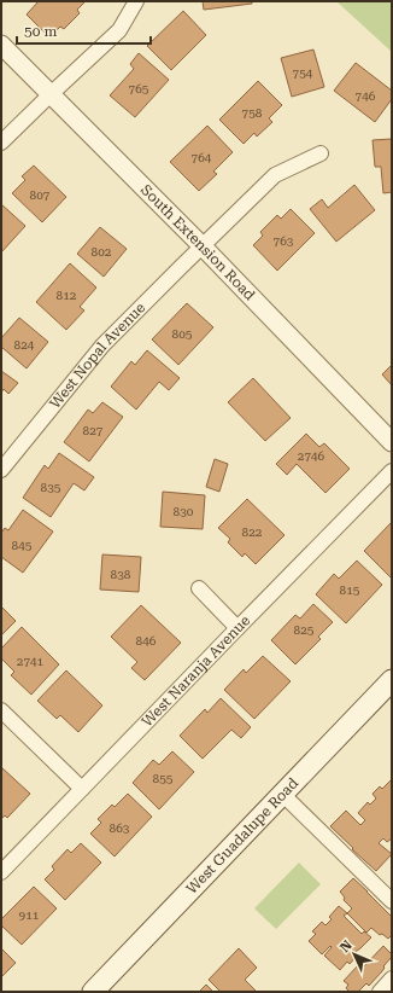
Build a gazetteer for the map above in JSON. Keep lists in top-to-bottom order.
{
  "streets": {
    "main road": ["West Guadalupe Road"],
    "street": ["South Extension Road", "West Nopal Avenue", "West Naranja Avenue"]
  },
  "crossings": [
    ["South Extension Road", "West Nopal Avenue"]
  ],
  "house_numbers": [
    "754",
    "765",
    "746",
    "758",
    "764",
    "807",
    "763",
    "802",
    "812",
    "805",
    "824",
    "827",
    "2746",
    "835",
    "830",
    "822",
    "845",
    "838",
    "815",
    "825",
    "846",
    "2741",
    "855",
    "863",
    "911"
  ],
  "scale_bar": "50 m",
  "north": "top left"
}
